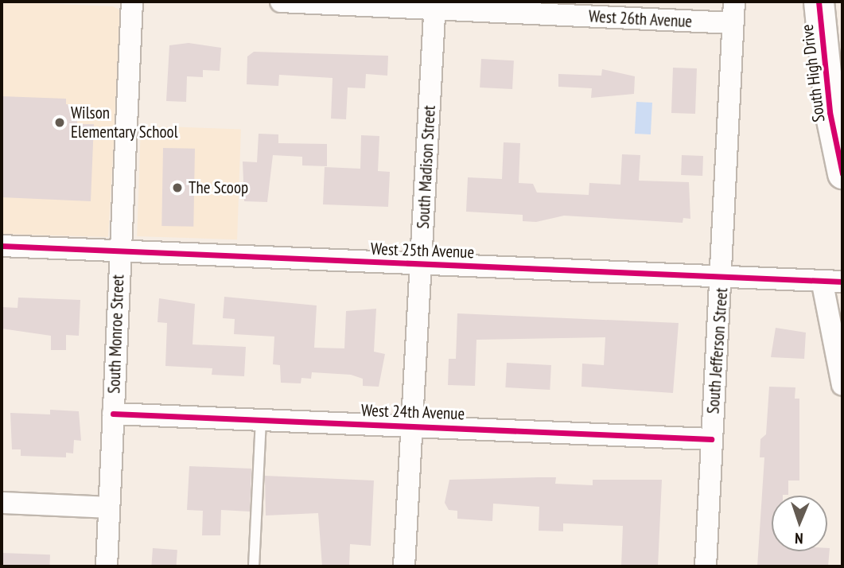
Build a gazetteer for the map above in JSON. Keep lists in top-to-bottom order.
{
  "streets": {
    "main road": ["South High Drive"],
    "street": [
      "West 26th Avenue",
      "South Madison Street",
      "West 25th Avenue",
      "South Monroe Street",
      "South Jefferson Street",
      "West 24th Avenue"
    ]
  },
  "crossings": [
    ["West 26th Avenue", "South Madison Street"],
    ["West 26th Avenue", "South Jefferson Street"],
    ["South Madison Street", "West 25th Avenue"],
    ["South Madison Street", "West 24th Avenue"],
    ["West 25th Avenue", "South Monroe Street"],
    ["West 25th Avenue", "South Jefferson Street"],
    ["South Monroe Street", "West 24th Avenue"],
    ["South Jefferson Street", "West 24th Avenue"]
  ],
  "places": ["Wilson Elementary School", "The Scoop"],
  "north": "bottom"
}
